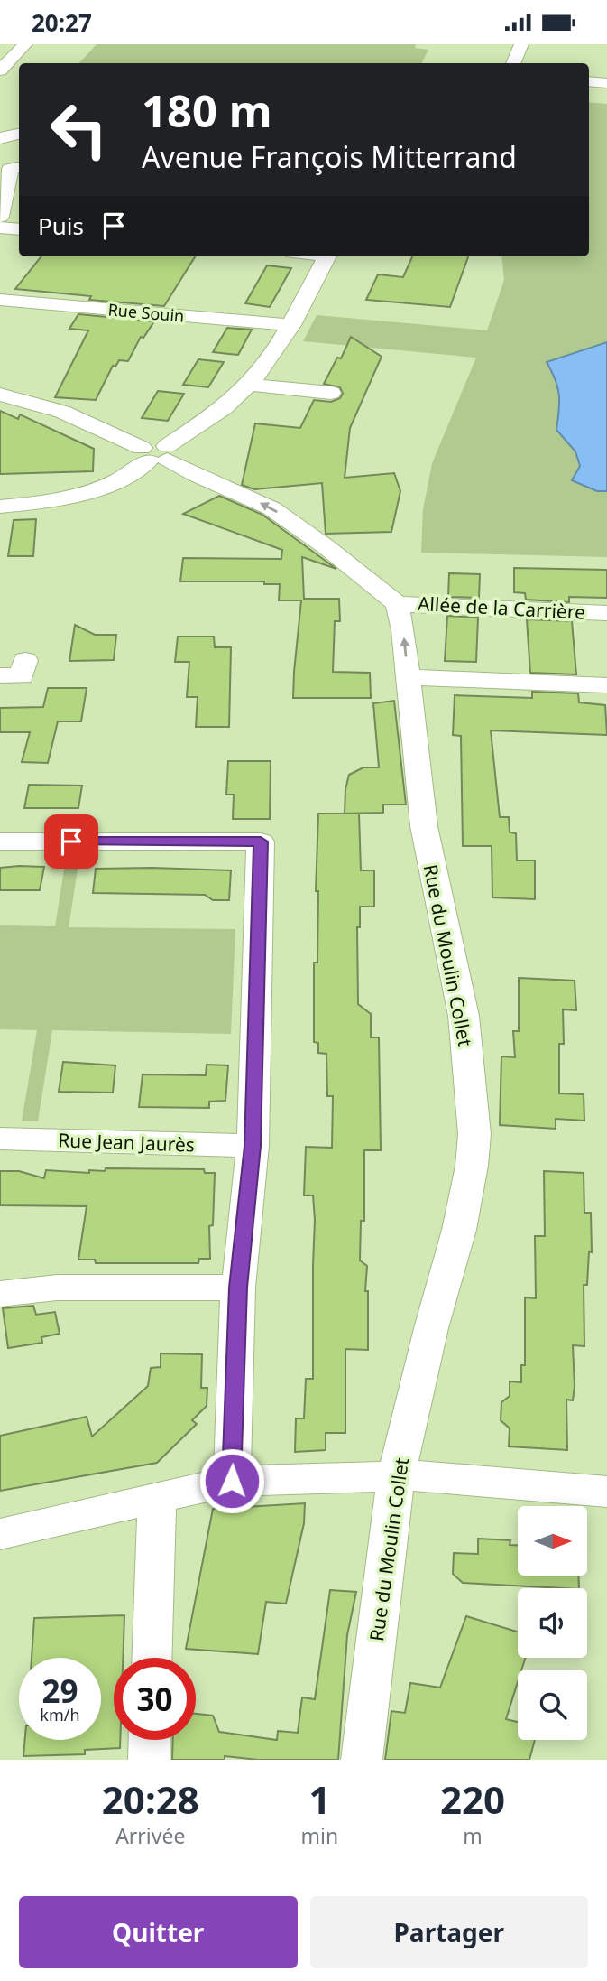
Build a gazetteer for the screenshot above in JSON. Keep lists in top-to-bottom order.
{
  "streets": {
    "street": [
      "Rue Souin",
      "Allée de la Carrière",
      "Rue du Moulin Collet",
      "Rue Jean Jaurès"
    ]
  },
  "crossings": [
    ["Allée de la Carrière", "Rue du Moulin Collet"]
  ],
  "north": "right",
  "page": {
    "status": "20:27",
    "turn": ["180 m", "Avenue François Mitterrand"],
    "then": "Puis",
    "speed": "29 km/h",
    "limit": "30",
    "eta": [
      "20:28",
      "Arrivée",
      "1",
      "min",
      "220",
      "m"
    ],
    "buttons": ["Quitter", "Partager"]
  }
}
